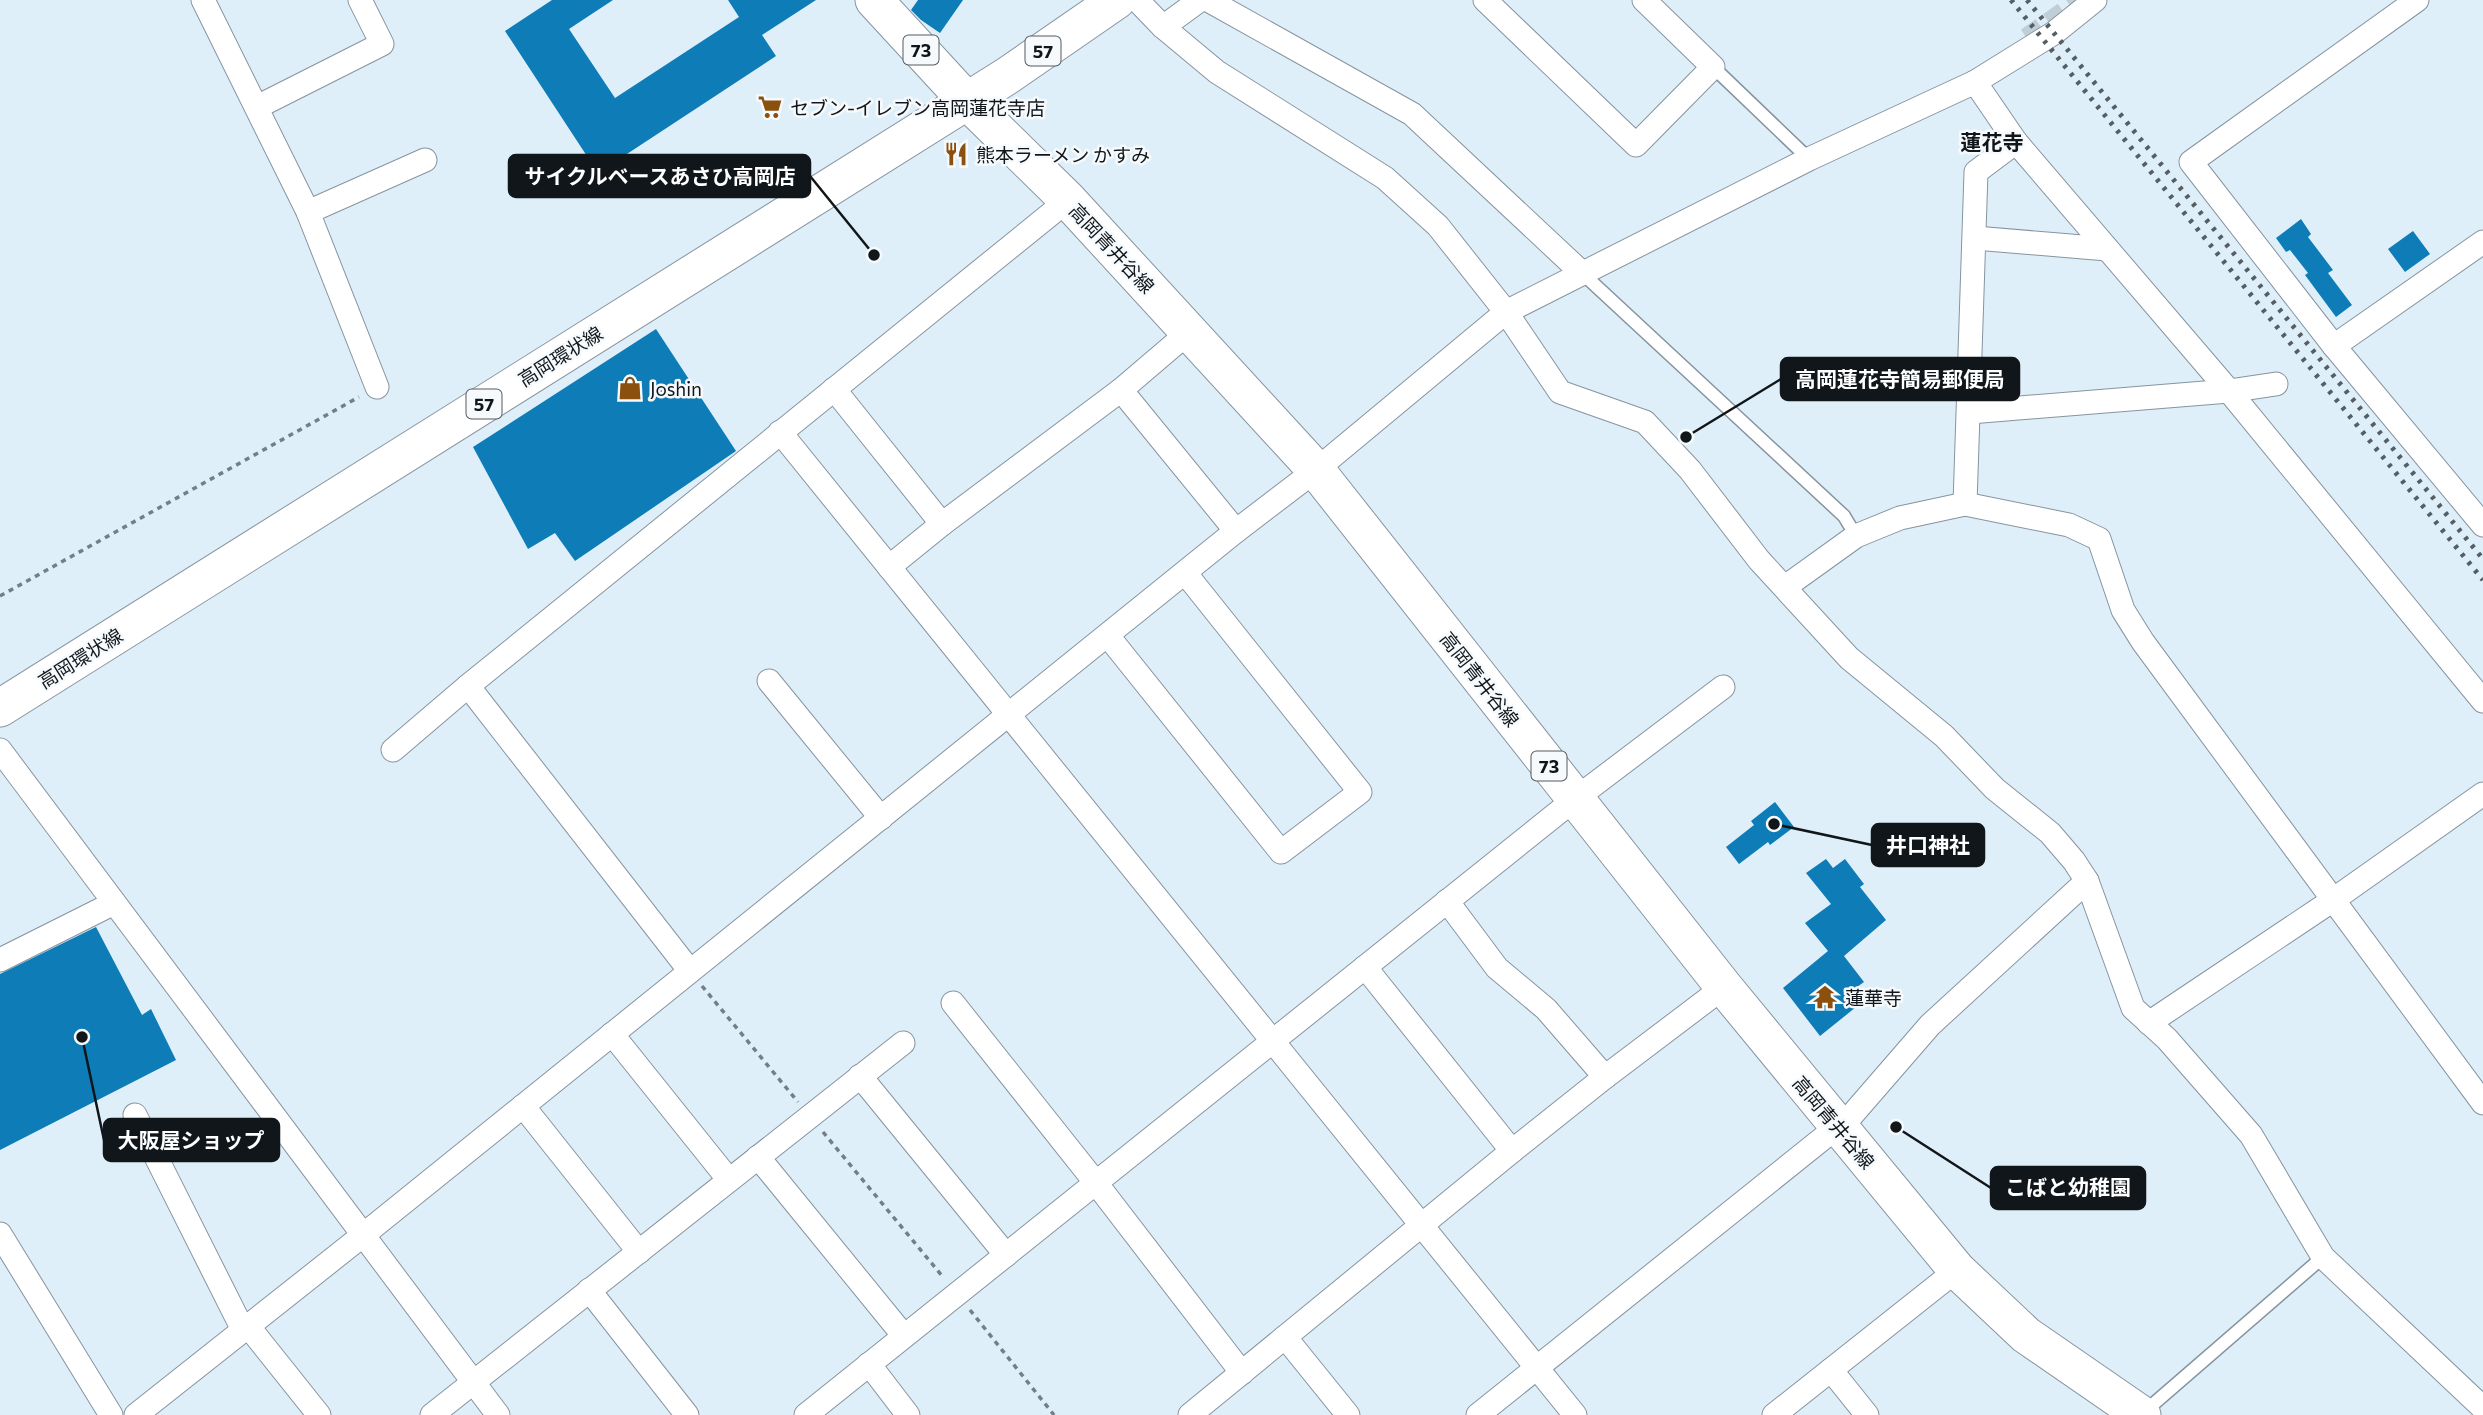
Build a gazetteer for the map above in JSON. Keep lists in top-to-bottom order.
{
  "streets": {
    "main road": [
      "73",
      "57",
      "高岡青井谷線",
      "高岡環状線"
    ]
  },
  "crossings": [
    ["高岡青井谷線", "高岡環状線"]
  ],
  "districts": ["蓮花寺"],
  "places": {
    "supermarket": ["セブン-イレブン高岡蓮花寺店"],
    "restaurant": ["熊本ラーメン かすみ"],
    "other": [
      "サイクルベースあさひ高岡店",
      "高岡蓮花寺簡易郵便局",
      "井口神社",
      "大阪屋ショップ",
      "こばと幼稚園"
    ],
    "shop": ["Joshin"],
    "temple": ["蓮華寺"]
  }
}
